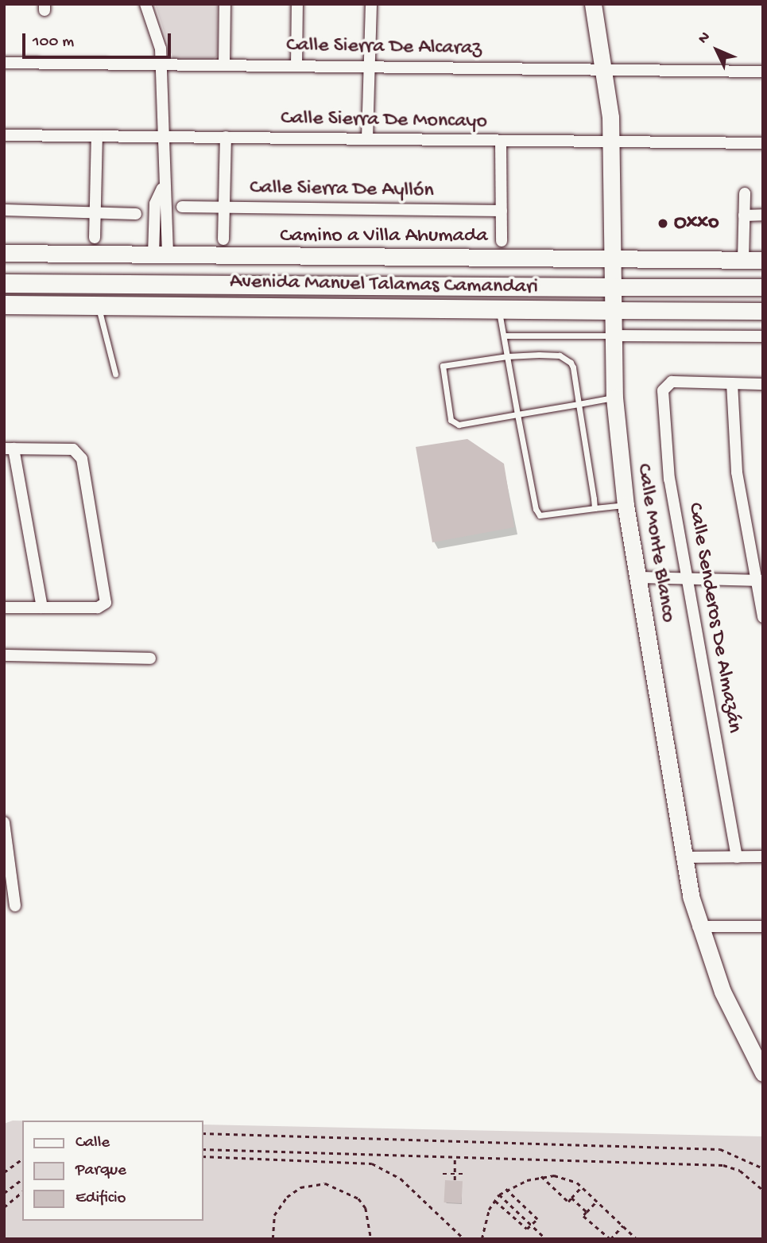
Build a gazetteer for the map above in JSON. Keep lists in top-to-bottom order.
{
  "streets": {
    "main road": ["Avenida Manuel Talamas Camandari"],
    "street": [
      "Calle Sierra De Alcaraz",
      "Calle Sierra De Moncayo",
      "Calle Sierra De Ayllón",
      "Camino a Villa Ahumada",
      "Calle Monte Blanco",
      "Calle Senderos De Almazán"
    ]
  },
  "crossings": [
    ["Calle Sierra De Alcaraz", "Calle Monte Blanco"],
    ["Calle Sierra De Moncayo", "Calle Monte Blanco"],
    ["Camino a Villa Ahumada", "Calle Monte Blanco"],
    ["Avenida Manuel Talamas Camandari", "Calle Monte Blanco"]
  ],
  "places": ["Oxxo"],
  "legend": ["Calle", "Parque", "Edificio"],
  "scale_bar": "100 m",
  "north": "top left"
}
